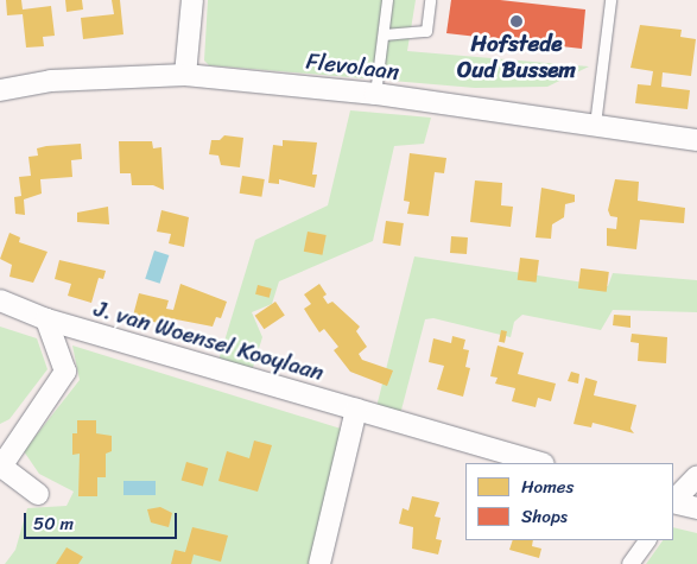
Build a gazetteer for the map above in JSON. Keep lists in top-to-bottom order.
{
  "streets": {
    "street": ["Flevolaan", "J. van Woensel Kooylaan"]
  },
  "places": ["Hofstede Oud Bussem"],
  "legend": ["Homes", "Shops"],
  "scale_bar": "50 m"
}
